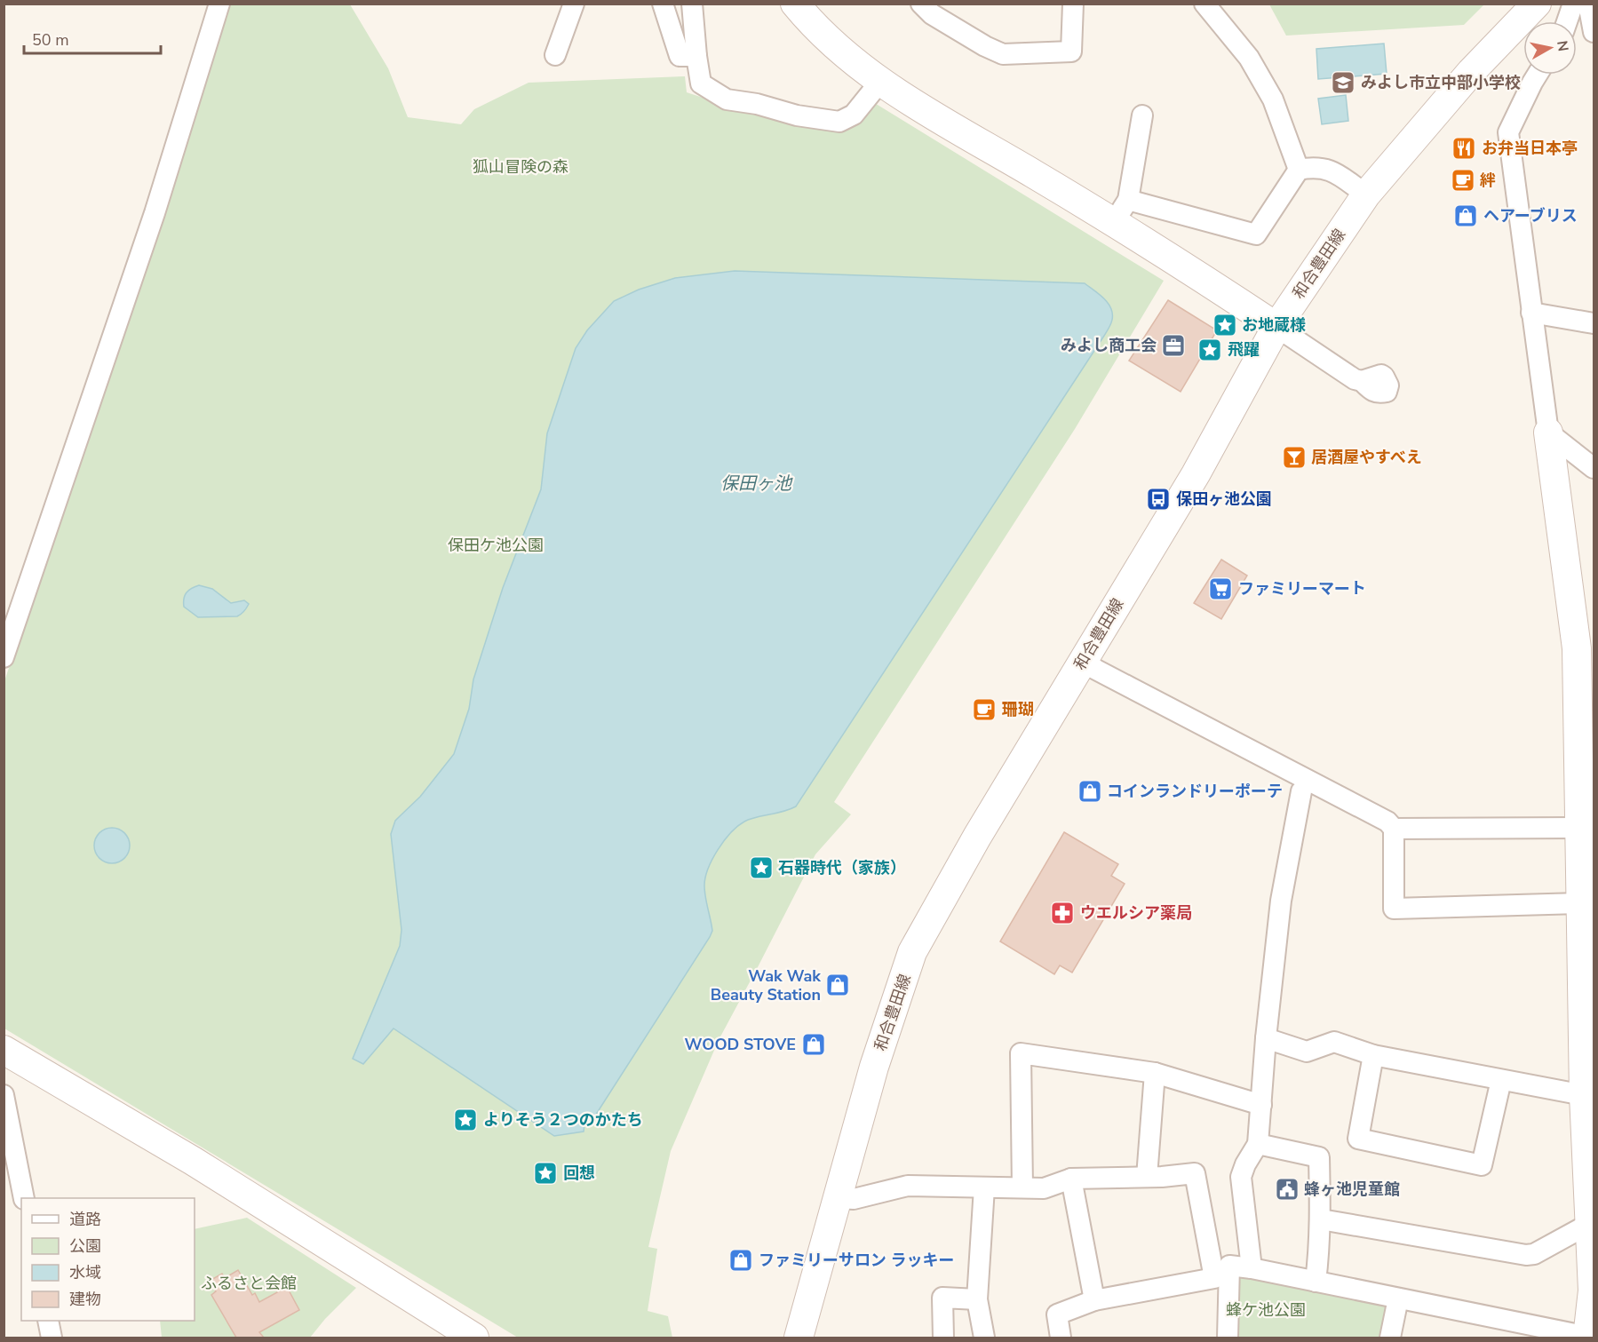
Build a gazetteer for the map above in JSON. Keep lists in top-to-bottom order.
{
  "streets": {
    "street": ["和合豊田線"]
  },
  "water": ["保田ヶ池"],
  "parks": [
    "狐山冒険の森",
    "保田ケ池公園",
    "ふるさと会館",
    "蜂ケ池公園"
  ],
  "places": {
    "school or university": ["みよし市立中部小学校"],
    "restaurant": ["お弁当日本亭"],
    "cafe": ["絆", "珊瑚"],
    "shop": [
      "ヘアーブリス",
      "コインランドリーポーテ",
      "Wak Wak Beauty Station",
      "WOOD STOVE",
      "ファミリーサロン ラッキー"
    ],
    "place": [
      "お地蔵様",
      "飛躍",
      "石器時代（家族）",
      "よりそう２つのかたち",
      "回想"
    ],
    "office": ["みよし商工会"],
    "bar": ["居酒屋やすべえ"],
    "bus stop": ["保田ヶ池公園"],
    "supermarket": ["ファミリーマート"],
    "pharmacy": ["ウエルシア薬局"],
    "public building": ["蜂ヶ池児童館"]
  },
  "legend": [
    "道路",
    "公園",
    "水域",
    "建物"
  ],
  "scale_bar": "50 m",
  "north": "right"
}
